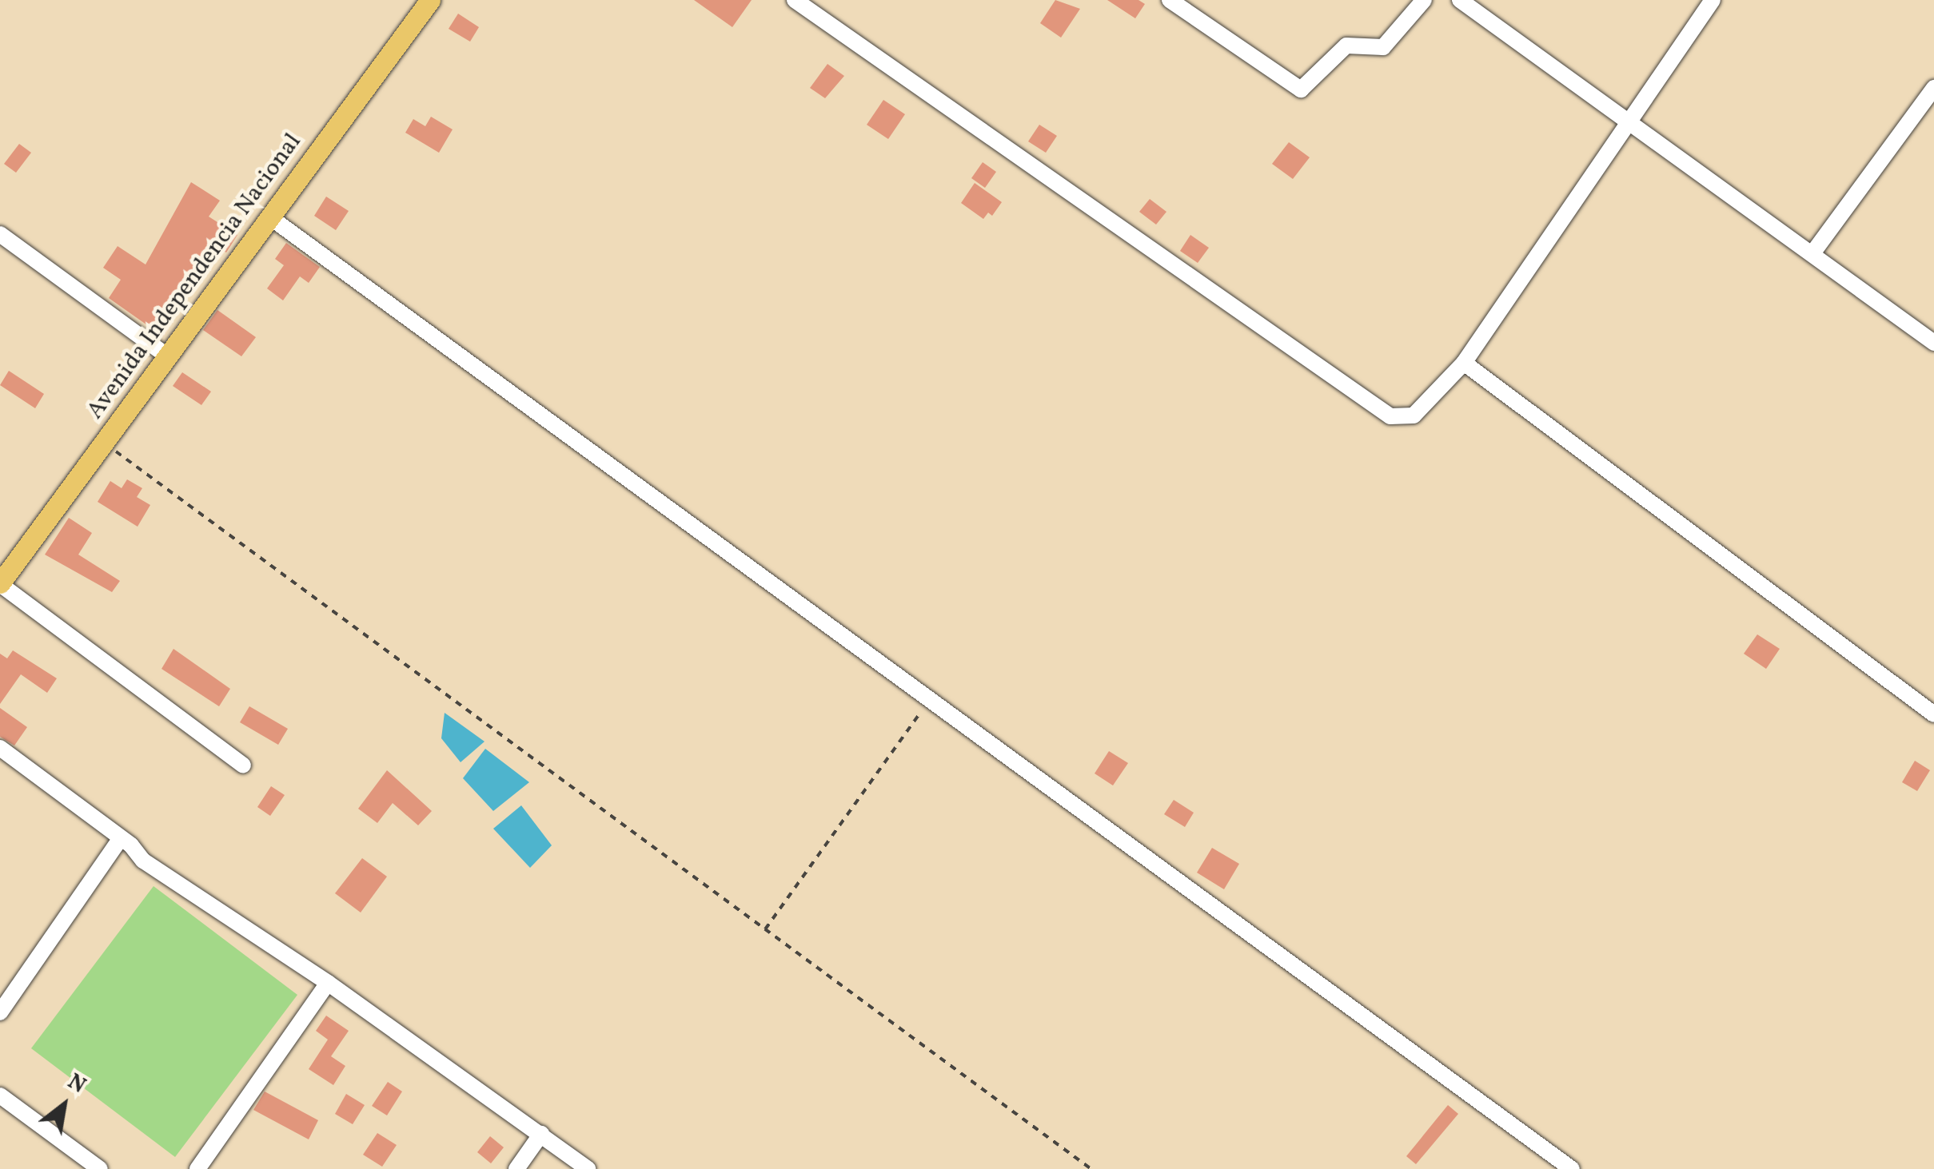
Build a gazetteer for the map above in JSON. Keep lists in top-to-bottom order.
{
  "streets": {
    "main road": ["Avenida Independencia Nacional"]
  },
  "north": "top right"
}
